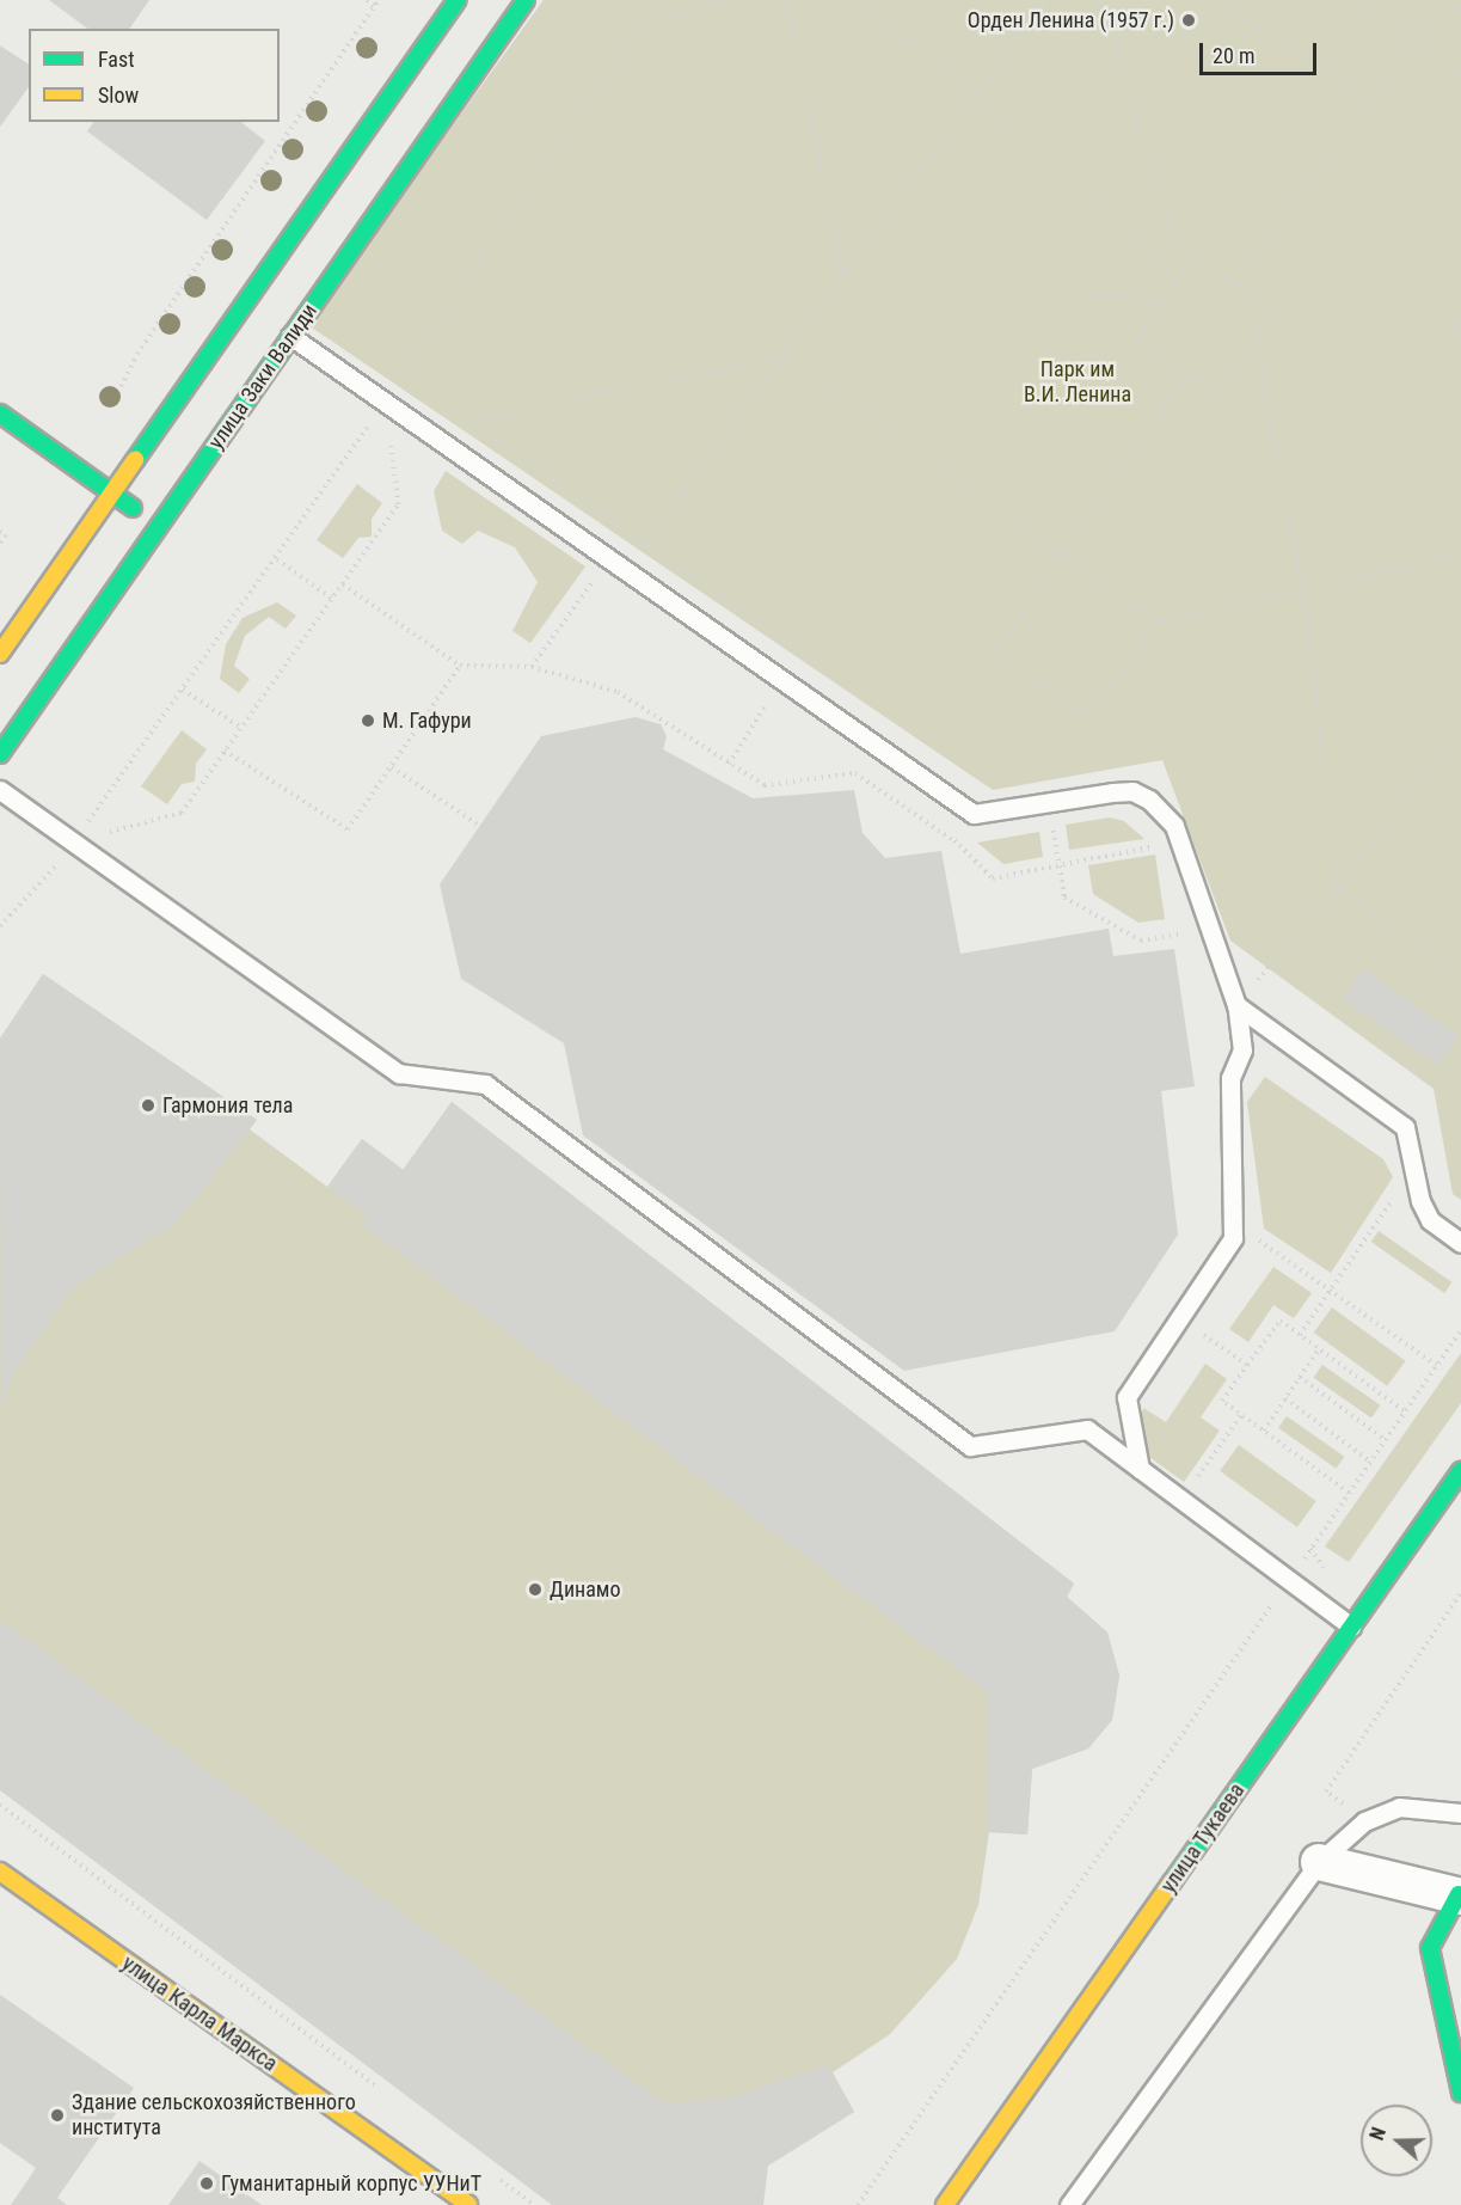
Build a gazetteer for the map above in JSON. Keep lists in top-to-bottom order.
{
  "streets": {
    "street": ["улица Заки Валиди", "улица Тукаева", "улица Карла Маркса"]
  },
  "parks": ["Парк им В.И. Ленина"],
  "places": [
    "Орден Ленина (1957 г.)",
    "М. Гафури",
    "Гармония тела",
    "Динамо",
    "Здание сельскохозяйственного института",
    "Гуманитарный корпус УУНиТ"
  ],
  "legend": ["Fast", "Slow"],
  "scale_bar": "20 m",
  "north": "left"
}
